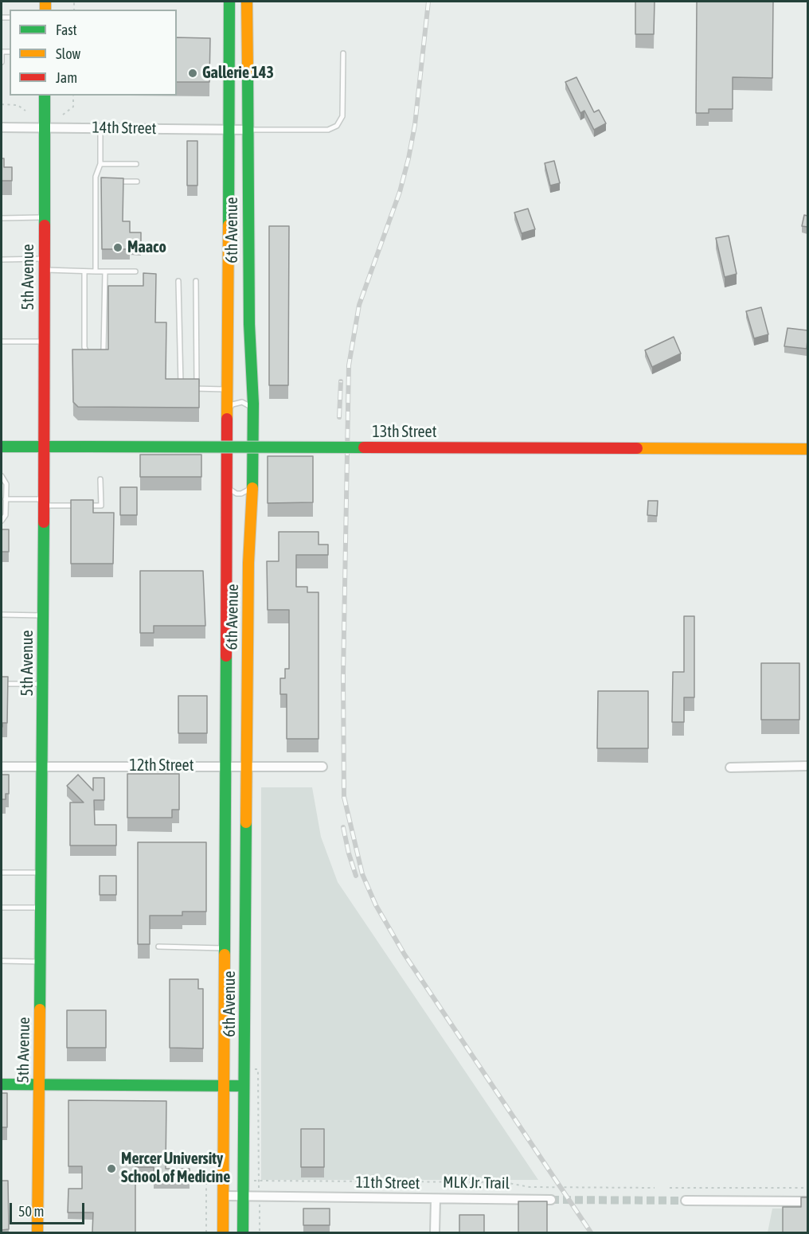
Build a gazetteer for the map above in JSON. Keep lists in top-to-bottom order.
{
  "streets": {
    "street": [
      "14th Street",
      "6th Avenue",
      "5th Avenue",
      "13th Street",
      "12th Street",
      "11th Street"
    ],
    "path": ["MLK Jr. Trail"]
  },
  "crossings": [
    ["14th Street", "6th Avenue"],
    ["14th Street", "5th Avenue"],
    ["6th Avenue", "12th Street"],
    ["6th Avenue", "11th Street"],
    ["6th Avenue", "MLK Jr. Trail"],
    ["5th Avenue", "13th Street"],
    ["5th Avenue", "12th Street"]
  ],
  "places": ["Gallerie 143", "Maaco", "Mercer University School of Medicine"],
  "legend": ["Fast", "Slow", "Jam"],
  "scale_bar": "50 m"
}
